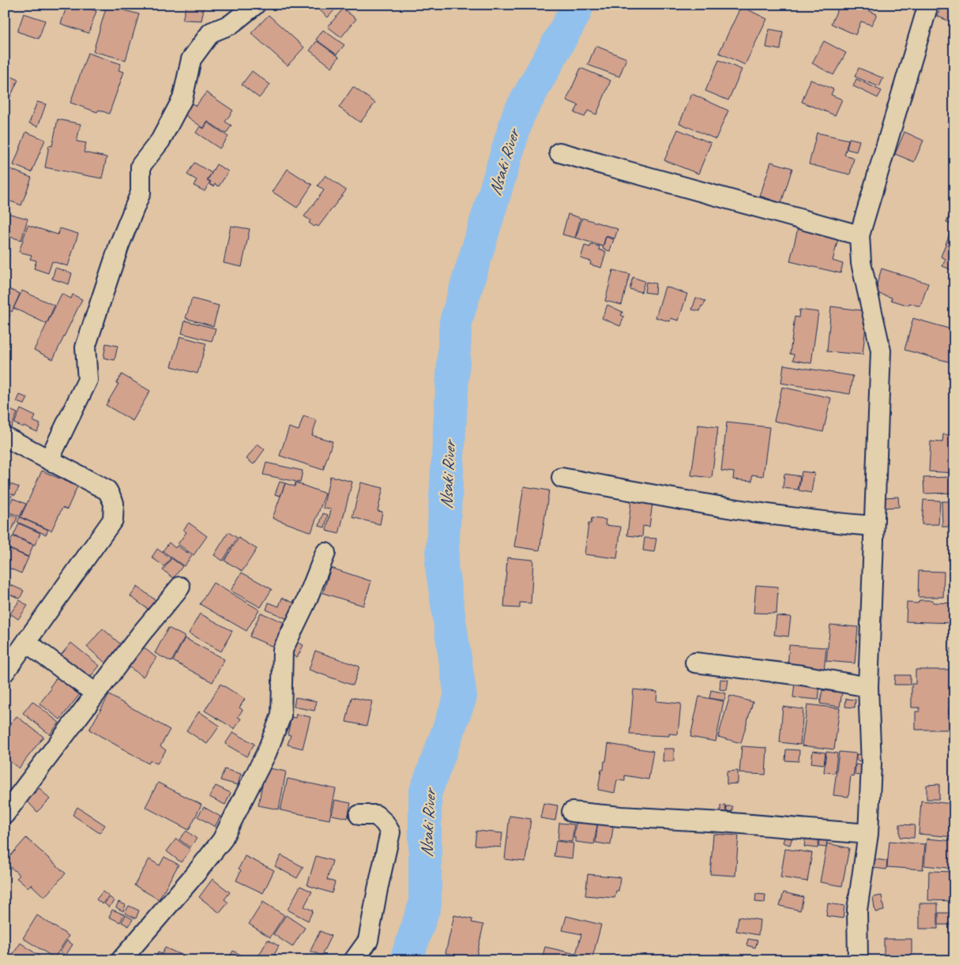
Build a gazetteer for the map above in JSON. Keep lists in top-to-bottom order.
{
  "water": ["Nsaki River"]
}
